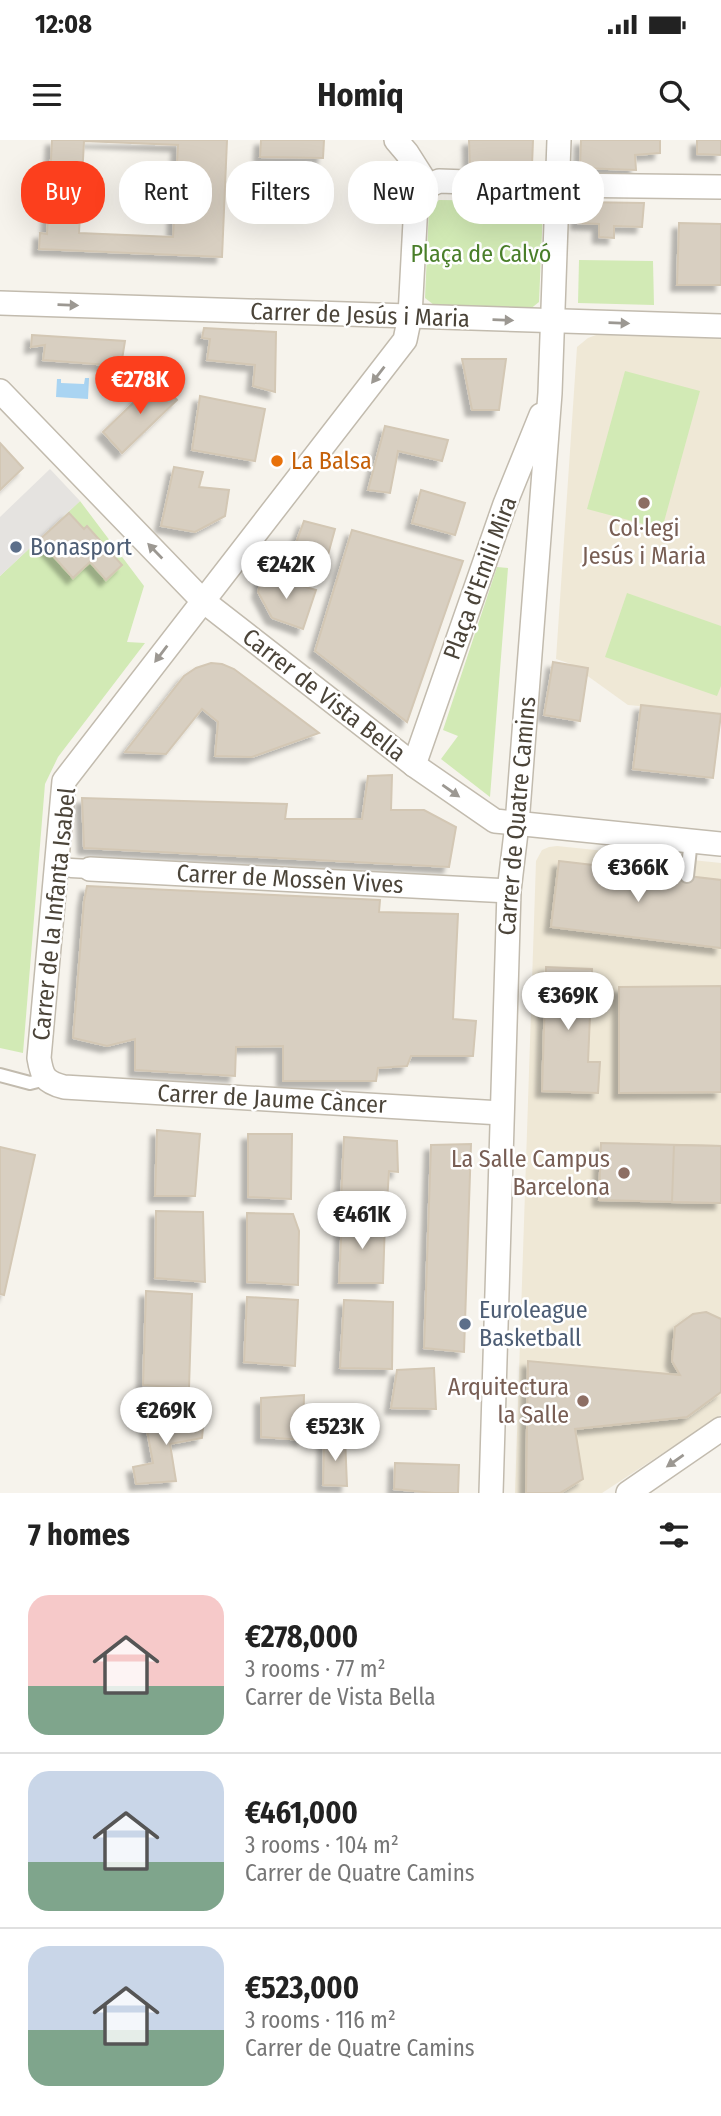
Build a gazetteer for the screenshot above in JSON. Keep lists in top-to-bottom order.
{
  "streets": {
    "street": [
      "Carrer de Jesús i Maria",
      "Plaça d'Emili Mira",
      "Carrer de Vista Bella",
      "Carrer de Quatre Camins",
      "Carrer de Mossèn Vives",
      "Carrer de la Infanta Isabel",
      "Carrer de Jaume Càncer"
    ]
  },
  "crossings": [
    ["Carrer de Jesús i Maria", "Carrer de Quatre Camins"],
    ["Carrer de Jesús i Maria", "Carrer de la Infanta Isabel"],
    ["Plaça d'Emili Mira", "Carrer de Vista Bella"],
    ["Plaça d'Emili Mira", "Carrer de Quatre Camins"],
    ["Carrer de Vista Bella", "Carrer de Quatre Camins"],
    ["Carrer de Vista Bella", "Carrer de la Infanta Isabel"],
    ["Carrer de Quatre Camins", "Carrer de Mossèn Vives"],
    ["Carrer de Quatre Camins", "Carrer de Jaume Càncer"],
    ["Carrer de la Infanta Isabel", "Carrer de Jaume Càncer"]
  ],
  "one_way": ["Carrer de Jesús i Maria", "Carrer de la Infanta Isabel"],
  "parks": ["Plaça de Calvó"],
  "places": [
    "La Balsa",
    "Col·legi Jesús i Maria",
    "Bonasport",
    "La Salle Campus Barcelona",
    "Euroleague Basketball",
    "Arquitectura la Salle"
  ],
  "page": {
    "status": "12:08",
    "header": "Homiq",
    "chip": [
      "Buy",
      "Rent",
      "Filters",
      "New",
      "Apartment"
    ],
    "price": [
      "€278K",
      "€242K",
      "€366K",
      "€369K",
      "€461K",
      "€269K",
      "€523K"
    ],
    "heading": "7 homes",
    "list": [
      {
        "name": "€278,000",
        "note": "3 rooms · 77 m² · Carrer de Vista Bella"
      },
      {
        "name": "€461,000",
        "note": "3 rooms · 104 m² · Carrer de Quatre Camins"
      },
      {
        "name": "€523,000",
        "note": "3 rooms · 116 m² · Carrer de Quatre Camins"
      }
    ]
  }
}
